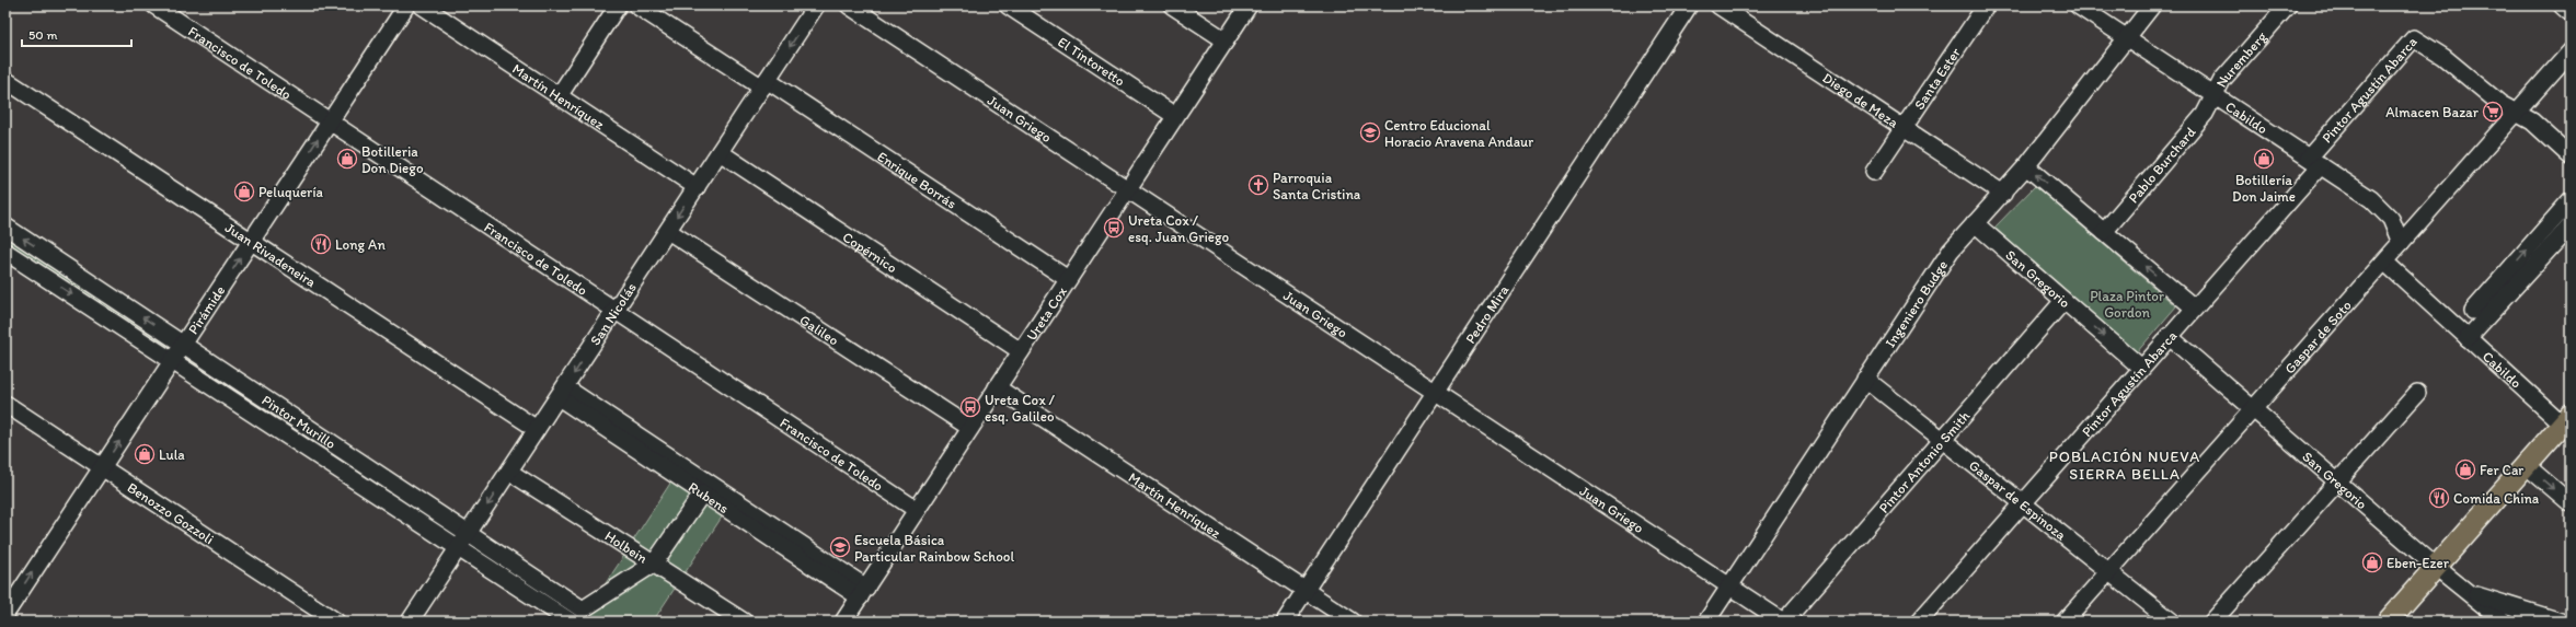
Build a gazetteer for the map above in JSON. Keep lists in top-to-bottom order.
{
  "streets": {
    "street": [
      "Nuremberg",
      "El Tintoretto",
      "Francisco de Toledo",
      "Santa Ester",
      "Pintor Agustín Abarca",
      "Martín Henríquez",
      "Diego de Meza",
      "Cabildo",
      "Juan Griego",
      "Pablo Burchard",
      "Enrique Borrás",
      "Copérnico",
      "Juan Rivadeneira",
      "San Gregorio",
      "Ingeniero Budge",
      "Pirámide",
      "Ureta Cox",
      "San Nicolás",
      "Pedro Mira",
      "Galileo",
      "Gaspar de Soto",
      "Pintor Murillo",
      "Pintor Antonio Smith",
      "Rubens",
      "Gaspar de Espinoza",
      "Benozzo Gozzoli",
      "Holbein"
    ]
  },
  "crossings": [
    ["Nuremberg", "Cabildo"],
    ["Nuremberg", "Pablo Burchard"],
    ["El Tintoretto", "Ureta Cox"],
    ["Francisco de Toledo", "Pirámide"],
    ["Francisco de Toledo", "Ureta Cox"],
    ["Francisco de Toledo", "San Nicolás"],
    ["Santa Ester", "Diego de Meza"],
    ["Pintor Agustín Abarca", "Cabildo"],
    ["Pintor Agustín Abarca", "San Gregorio"],
    ["Pintor Agustín Abarca", "Gaspar de Soto"],
    ["Pintor Agustín Abarca", "Gaspar de Espinoza"],
    ["Martín Henríquez", "Ureta Cox"],
    ["Martín Henríquez", "San Nicolás"],
    ["Martín Henríquez", "Pedro Mira"],
    ["Diego de Meza", "Ingeniero Budge"],
    ["Cabildo", "Pablo Burchard"],
    ["Cabildo", "Ingeniero Budge"],
    ["Cabildo", "Gaspar de Soto"],
    ["Juan Griego", "Ingeniero Budge"],
    ["Juan Griego", "Ureta Cox"],
    ["Juan Griego", "Pedro Mira"],
    ["Juan Griego", "Pintor Antonio Smith"],
    ["Enrique Borrás", "Ureta Cox"],
    ["Enrique Borrás", "San Nicolás"],
    ["Copérnico", "Ureta Cox"],
    ["Copérnico", "San Nicolás"],
    ["Juan Rivadeneira", "Pirámide"],
    ["Juan Rivadeneira", "San Nicolás"],
    ["San Gregorio", "Ingeniero Budge"],
    ["San Gregorio", "Gaspar de Soto"],
    ["San Gregorio", "Pintor Antonio Smith"],
    ["Ingeniero Budge", "Gaspar de Espinoza"],
    ["Pirámide", "Pintor Murillo"],
    ["Pirámide", "Benozzo Gozzoli"],
    ["Ureta Cox", "Galileo"],
    ["Ureta Cox", "Rubens"],
    ["San Nicolás", "Galileo"],
    ["San Nicolás", "Pintor Murillo"],
    ["San Nicolás", "Rubens"],
    ["San Nicolás", "Holbein"],
    ["Gaspar de Soto", "Gaspar de Espinoza"],
    ["Pintor Antonio Smith", "Gaspar de Espinoza"]
  ],
  "one_way": ["Pirámide", "San Nicolás"],
  "districts": ["POBLACIÓN NUEVA SIERRA BELLA"],
  "parks": ["Plaza Pintor Gordon"],
  "places": {
    "supermarket": ["Almacen Bazar"],
    "school or university": ["Centro Educional Horacio Aravena Andaur", "Escuela Básica Particular Rainbow School"],
    "shop": [
      "Botilleria Don Diego",
      "Botillería Don Jaime",
      "Peluquería",
      "Lula",
      "Fer Car",
      "Eben-Ezer"
    ],
    "church": ["Parroquia Santa Cristina"],
    "bus stop": ["Ureta Cox / esq. Juan Griego", "Ureta Cox / esq. Galileo"],
    "restaurant": ["Long An", "Comida China"]
  },
  "scale_bar": "50 m"
}
